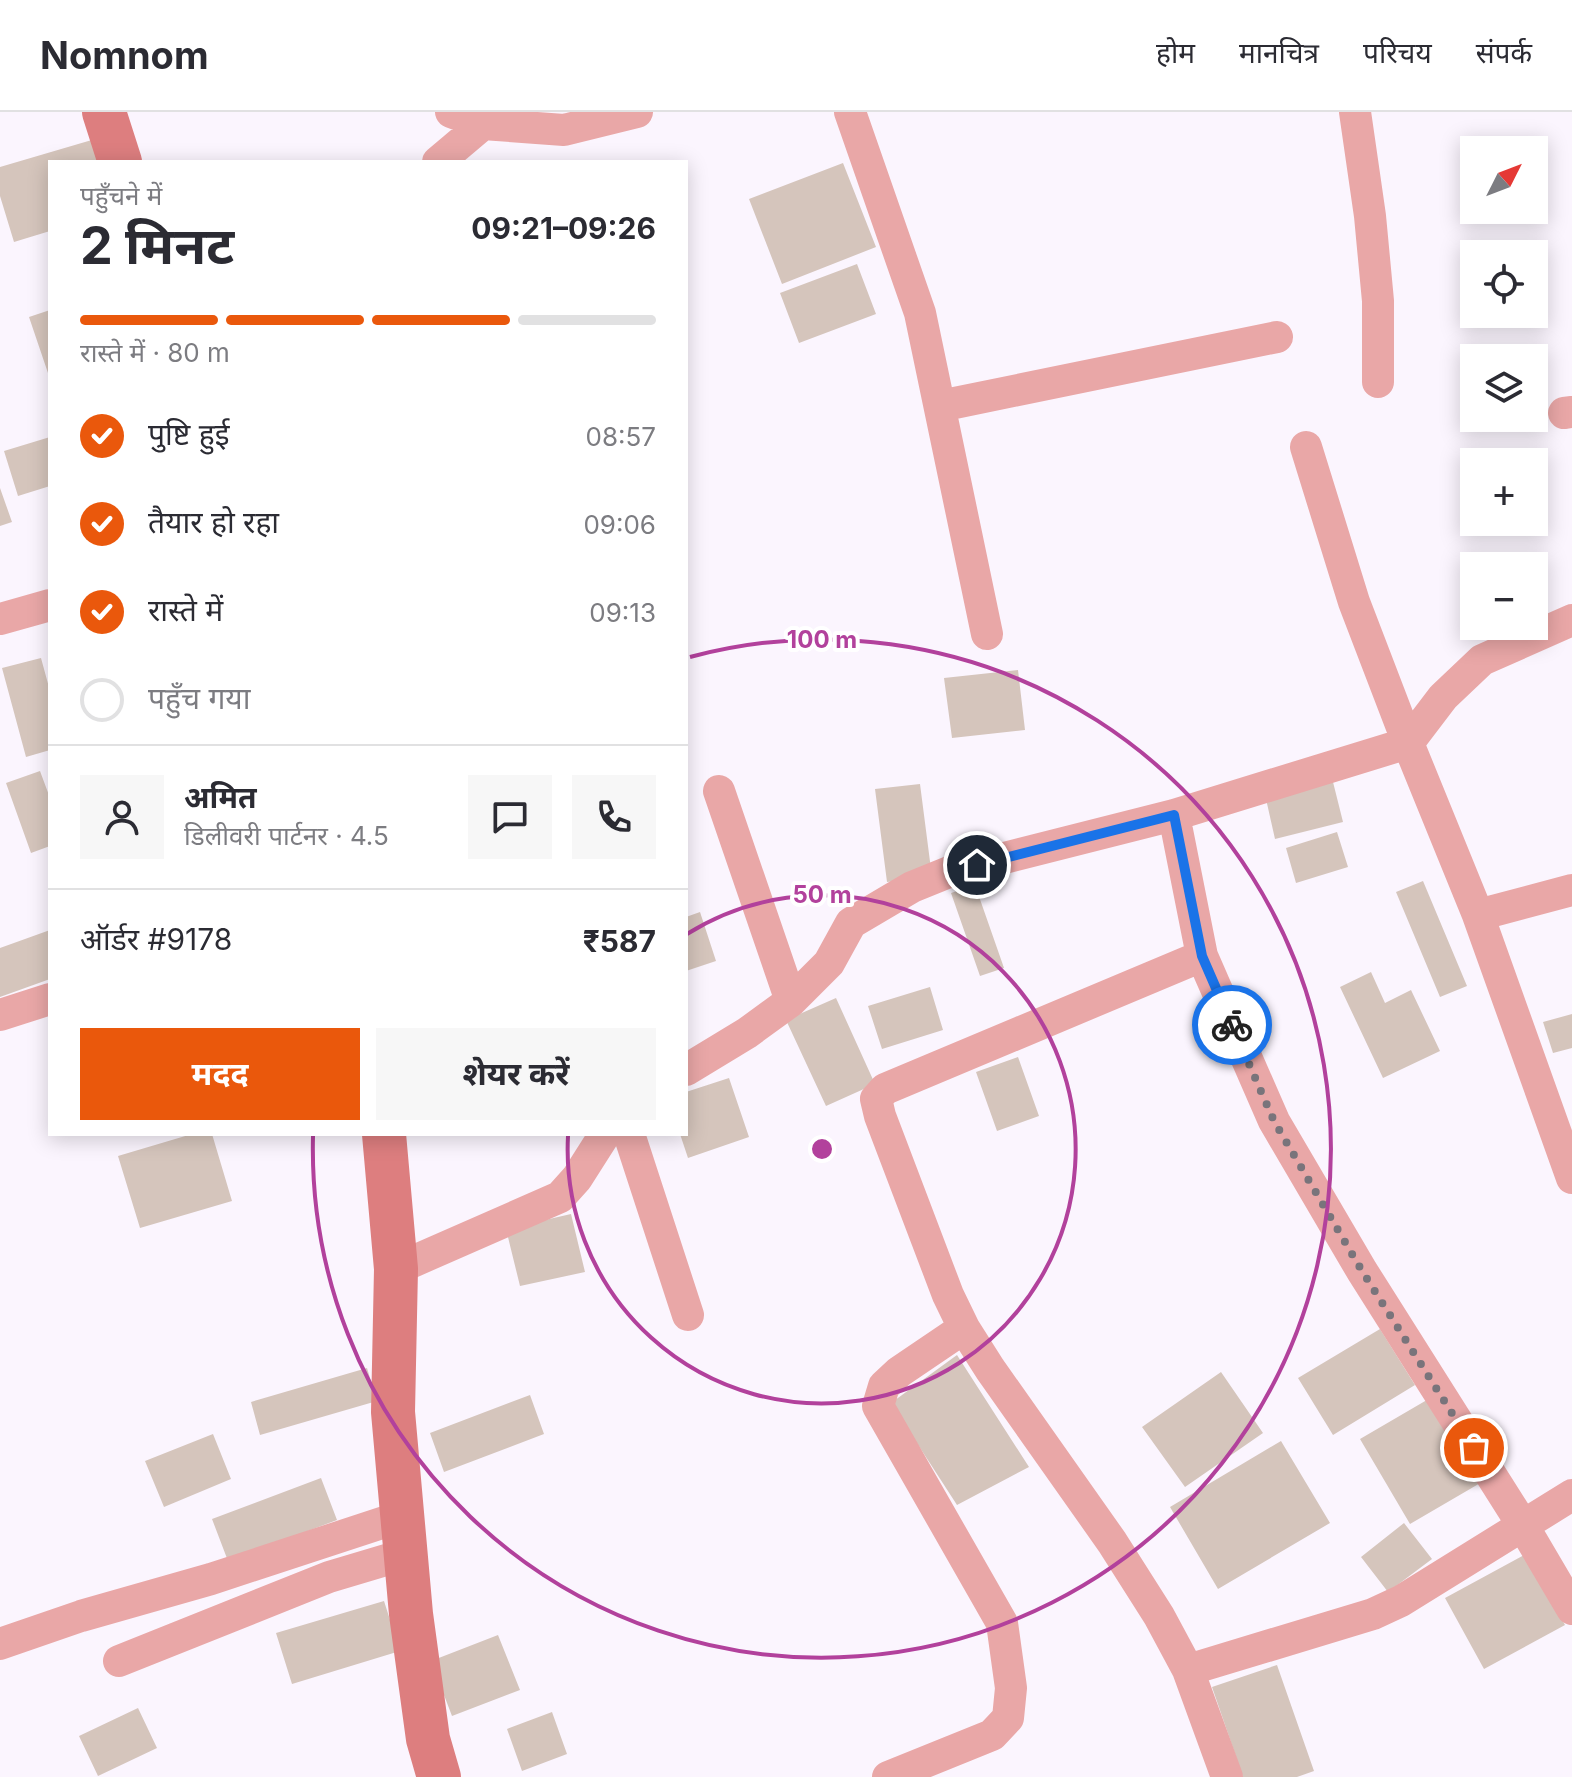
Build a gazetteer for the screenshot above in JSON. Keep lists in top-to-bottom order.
{
  "north": "top right",
  "page": {
    "header": "Nomnom",
    "nav": [
      "होम",
      "मानचित्र",
      "परिचय",
      "संपर्क"
    ],
    "map_buttons": ["+", "−"],
    "heading": ["2 मिनट", "पहुँचने में", "09:21–09:26"],
    "panel": [
      "अमित",
      "डिलीवरी पार्टनर · 4.5",
      "ऑर्डर #9178",
      "₹587"
    ],
    "bar": "रास्ते में · 80 m",
    "list": [
      ["पुष्टि हुई", "08:57"],
      ["तैयार हो रहा", "09:06"],
      ["रास्ते में", "09:13"],
      "पहुँच गया"
    ],
    "buttons": ["मदद", "शेयर करें"]
  },
  "rings": ["100 m", "50 m"]
}
